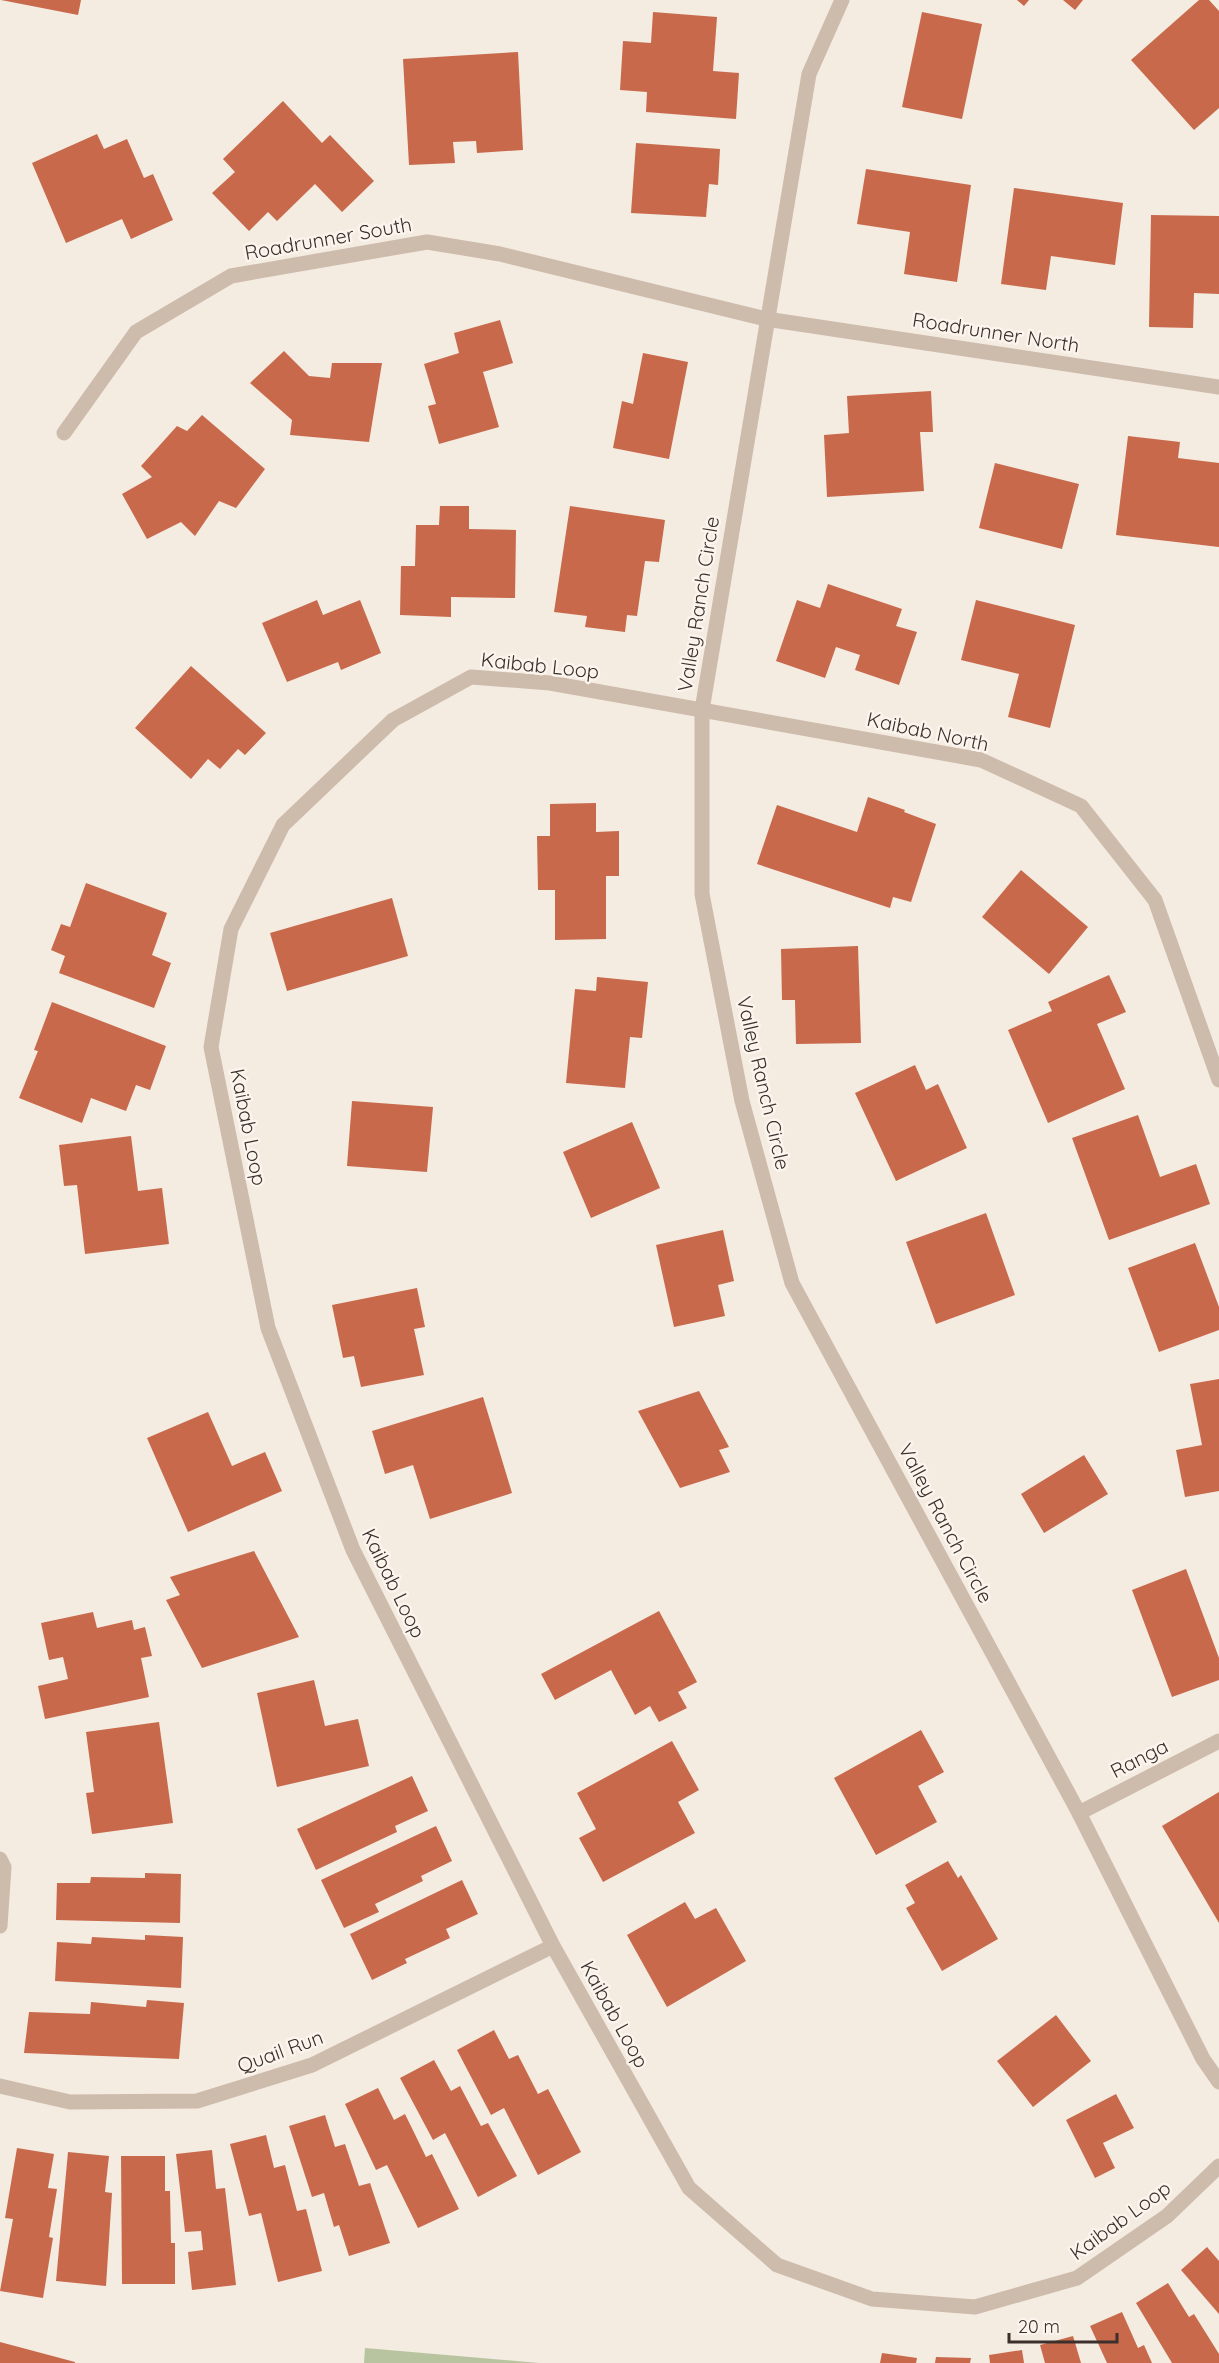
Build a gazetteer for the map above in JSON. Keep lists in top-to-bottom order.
{
  "streets": {
    "street": [
      "Roadrunner South",
      "Roadrunner North",
      "Valley Ranch Circle",
      "Kaibab Loop",
      "Kaibab North",
      "Ranga",
      "Quail Run"
    ]
  },
  "crossings": [
    ["Roadrunner South", "Roadrunner North"],
    ["Roadrunner South", "Valley Ranch Circle"],
    ["Roadrunner North", "Valley Ranch Circle"],
    ["Valley Ranch Circle", "Kaibab Loop"],
    ["Valley Ranch Circle", "Kaibab North"],
    ["Valley Ranch Circle", "Ranga"],
    ["Kaibab Loop", "Kaibab North"],
    ["Kaibab Loop", "Quail Run"]
  ],
  "scale_bar": "20 m"
}
